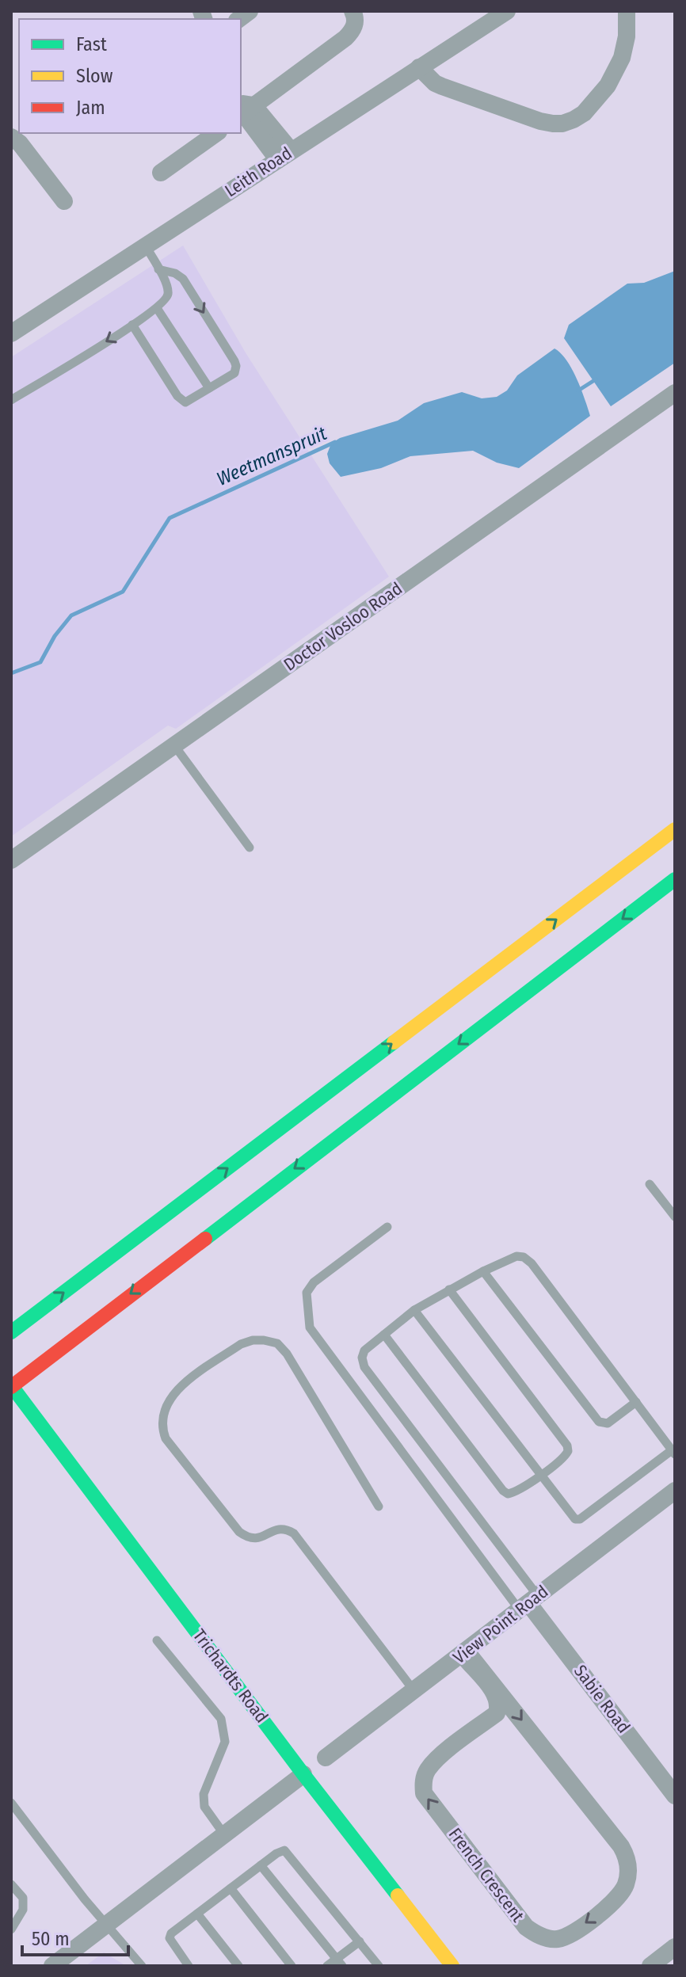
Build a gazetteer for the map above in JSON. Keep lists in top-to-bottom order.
{
  "streets": {
    "main road": ["Trichardts Road"],
    "street": [
      "Leith Road",
      "Doctor Vosloo Road",
      "View Point Road",
      "Sabie Road",
      "French Crescent"
    ]
  },
  "crossings": [
    ["View Point Road", "Sabie Road"],
    ["View Point Road", "French Crescent"]
  ],
  "water": ["Weetmanspruit"],
  "legend": ["Fast", "Slow", "Jam"],
  "scale_bar": "50 m"
}
